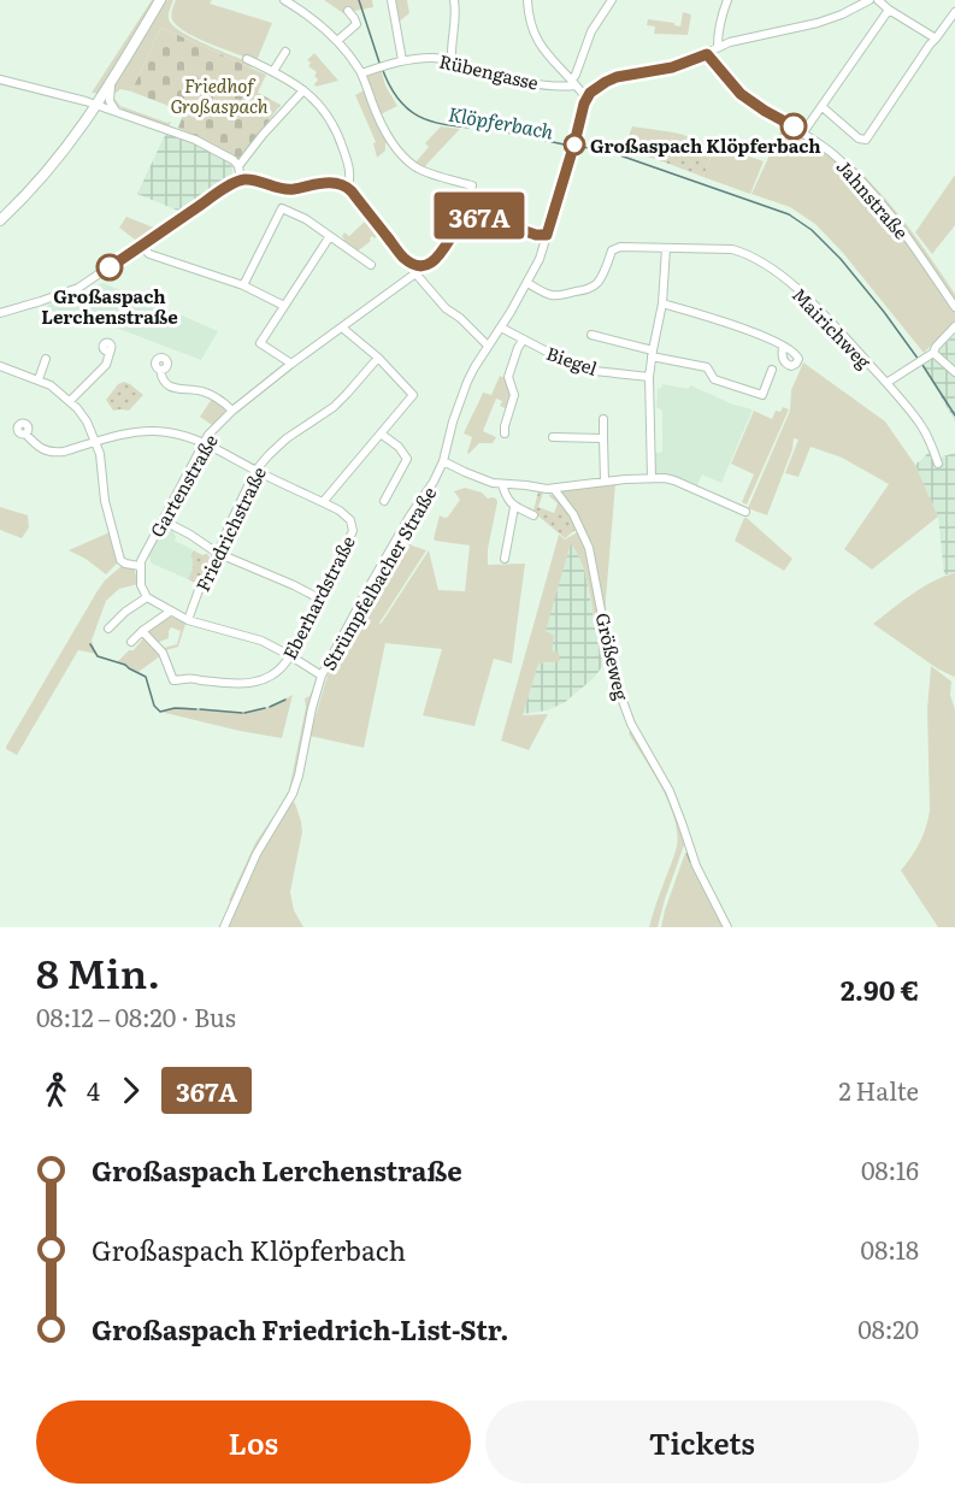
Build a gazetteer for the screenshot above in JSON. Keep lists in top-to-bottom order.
{
  "streets": {
    "street": [
      "Rübengasse",
      "Jahnstraße",
      "Mairichweg",
      "Biegel",
      "Gartenstraße",
      "Friedrichstraße",
      "Strümpfelbacher Straße",
      "Eberhardstraße",
      "Größeweg"
    ]
  },
  "crossings": [
    ["Mairichweg", "Strümpfelbacher Straße"],
    ["Biegel", "Strümpfelbacher Straße"],
    ["Gartenstraße", "Eberhardstraße"],
    ["Friedrichstraße", "Eberhardstraße"]
  ],
  "water": ["Klöpferbach"],
  "parks": ["Friedhof Großaspach"],
  "places": ["Großaspach Klöpferbach", "Großaspach Lerchenstraße"],
  "lines": ["bus line 367A"],
  "page": {
    "on_map": "367A",
    "heading": ["8 Min.", "08:12 – 08:20 · Bus", "2.90 €"],
    "legs": ["4", "367A", "2 Halte"],
    "list": [
      {
        "name": "Großaspach Lerchenstraße",
        "value": "08:16"
      },
      {
        "name": "Großaspach Klöpferbach",
        "value": "08:18"
      },
      {
        "name": "Großaspach Friedrich-List-Str.",
        "value": "08:20"
      }
    ],
    "buttons": ["Los", "Tickets"]
  }
}
